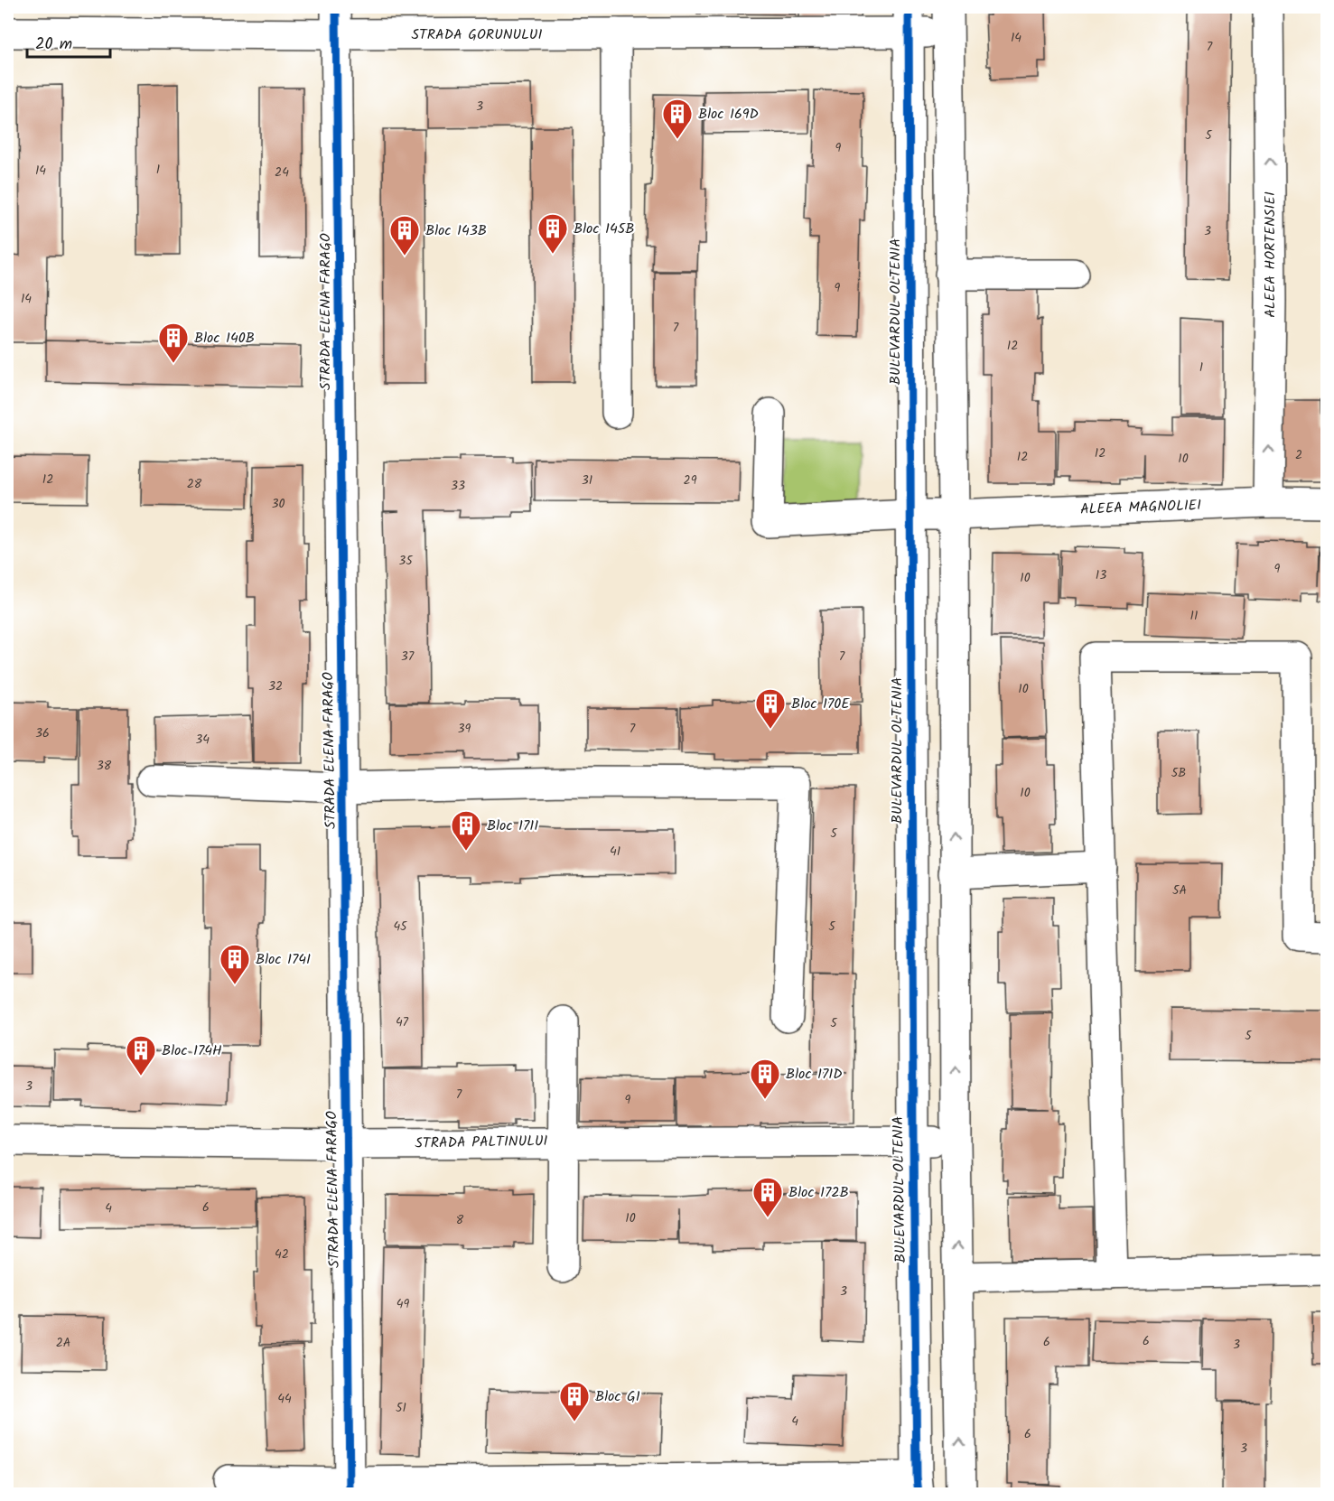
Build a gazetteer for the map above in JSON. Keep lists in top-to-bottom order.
{
  "streets": {
    "street": [
      "STRADA GORUNULUI",
      "ALEEA HORTENSIEI",
      "STRADA ELENA FARAGO",
      "BULEVARDUL OLTENIA",
      "ALEEA MAGNOLIEI",
      "STRADA PALTINULUI"
    ]
  },
  "crossings": [
    ["STRADA GORUNULUI", "STRADA ELENA FARAGO"],
    ["STRADA GORUNULUI", "BULEVARDUL OLTENIA"],
    ["ALEEA HORTENSIEI", "ALEEA MAGNOLIEI"],
    ["STRADA ELENA FARAGO", "STRADA PALTINULUI"],
    ["BULEVARDUL OLTENIA", "ALEEA MAGNOLIEI"],
    ["BULEVARDUL OLTENIA", "STRADA PALTINULUI"]
  ],
  "one_way": ["ALEEA HORTENSIEI"],
  "places": {
    "building": [
      "Bloc 169D",
      "Bloc 145B",
      "Bloc 143B",
      "Bloc 140B",
      "Bloc 170E",
      "Bloc 171I",
      "Bloc 174I",
      "Bloc 174H",
      "Bloc 171D",
      "Bloc 172B",
      "Bloc G1"
    ]
  },
  "house_numbers": [
    "14",
    "7",
    "3",
    "5",
    "9",
    "1",
    "14",
    "24",
    "3",
    "9",
    "14",
    "7",
    "12",
    "1",
    "12",
    "2",
    "12",
    "10",
    "12",
    "31",
    "29",
    "28",
    "33",
    "30",
    "35",
    "9",
    "13",
    "10",
    "11",
    "37",
    "7",
    "32",
    "10",
    "39",
    "7",
    "36",
    "34",
    "38",
    "5B",
    "10",
    "5",
    "41",
    "5A",
    "45",
    "5",
    "47",
    "5",
    "5",
    "3",
    "7",
    "9",
    "6",
    "4",
    "10",
    "8",
    "42",
    "3",
    "49",
    "6",
    "6",
    "2A",
    "3",
    "44",
    "51",
    "4",
    "6",
    "3"
  ],
  "scale_bar": "20 m"
}
